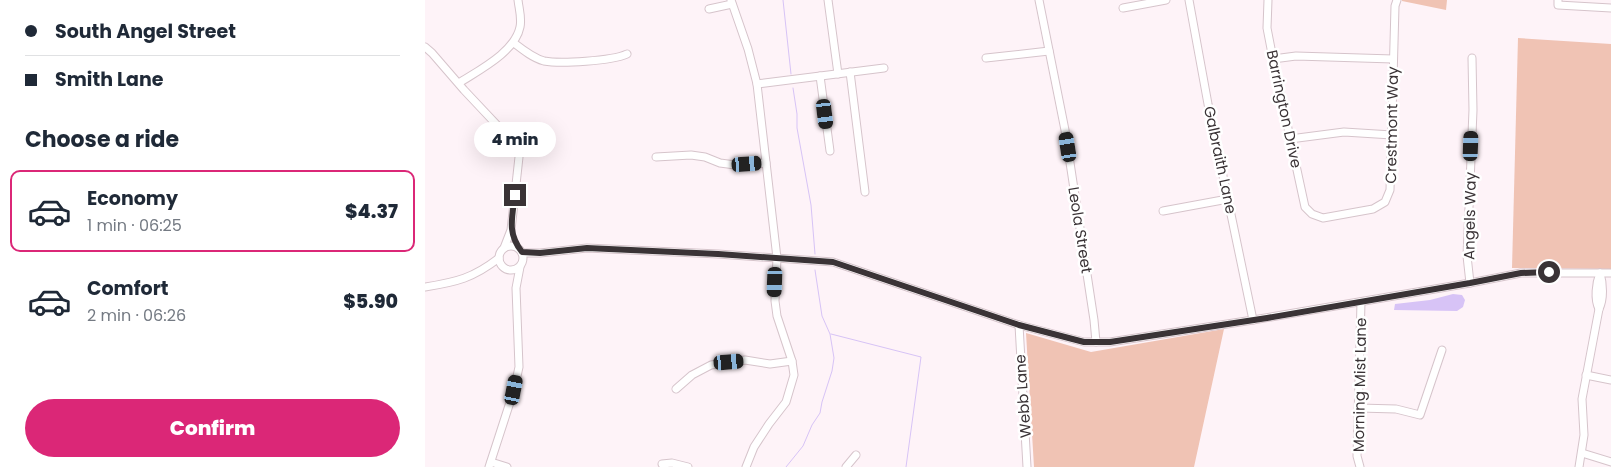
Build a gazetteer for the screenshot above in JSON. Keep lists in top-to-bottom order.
{
  "streets": {
    "street": [
      "Barrington Drive",
      "Crestmont Way",
      "Galbraith Lane",
      "Angels Way",
      "Leola Street",
      "Morning Mist Lane",
      "Webb Lane"
    ]
  },
  "crossings": [
    ["Barrington Drive", "Crestmont Way"]
  ],
  "page": {
    "banner": ["South Angel Street", "Smith Lane"],
    "heading": "Choose a ride",
    "bubble": "4 min",
    "list": [
      {
        "name": "Economy",
        "note": "1 min · 06:25",
        "value": "$4.37"
      },
      {
        "name": "Comfort",
        "note": "2 min · 06:26",
        "value": "$5.90"
      }
    ],
    "buttons": "Confirm"
  }
}
